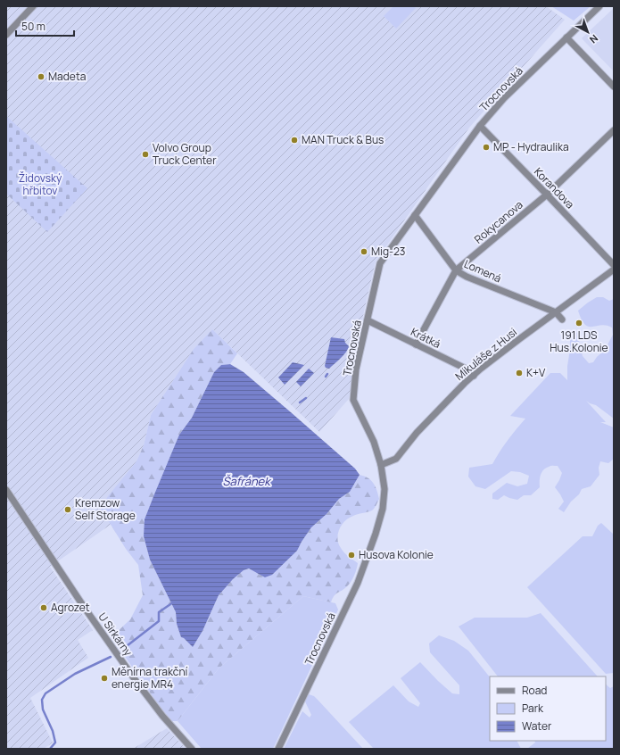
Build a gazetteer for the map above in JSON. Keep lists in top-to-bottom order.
{
  "streets": {
    "street": [
      "Trocnovská",
      "Korandova",
      "Rokycanova",
      "Lomená",
      "Krátká",
      "Mikuláše z Husi",
      "U Sirkárny"
    ]
  },
  "crossings": [
    ["Trocnovská", "Korandova"],
    ["Trocnovská", "Lomená"],
    ["Trocnovská", "Krátká"],
    ["Trocnovská", "Mikuláše z Husi"],
    ["Korandova", "Rokycanova"],
    ["Rokycanova", "Lomená"],
    ["Rokycanova", "Krátká"],
    ["Lomená", "Mikuláše z Husi"],
    ["Krátká", "Mikuláše z Husi"]
  ],
  "water": ["Šafránek"],
  "parks": ["Židovský hřbitov"],
  "places": [
    "Madeta",
    "MAN Truck & Bus",
    "MP - Hydraulika",
    "Volvo Group Truck Center",
    "Mig-23",
    "191 LDS Hus.Kolonie",
    "K+V",
    "Kremzow Self Storage",
    "Husova Kolonie",
    "Agrozet",
    "Měnírna trakční energie MR4"
  ],
  "legend": ["Road", "Park", "Water"],
  "scale_bar": "50 m",
  "north": "bottom right"
}
